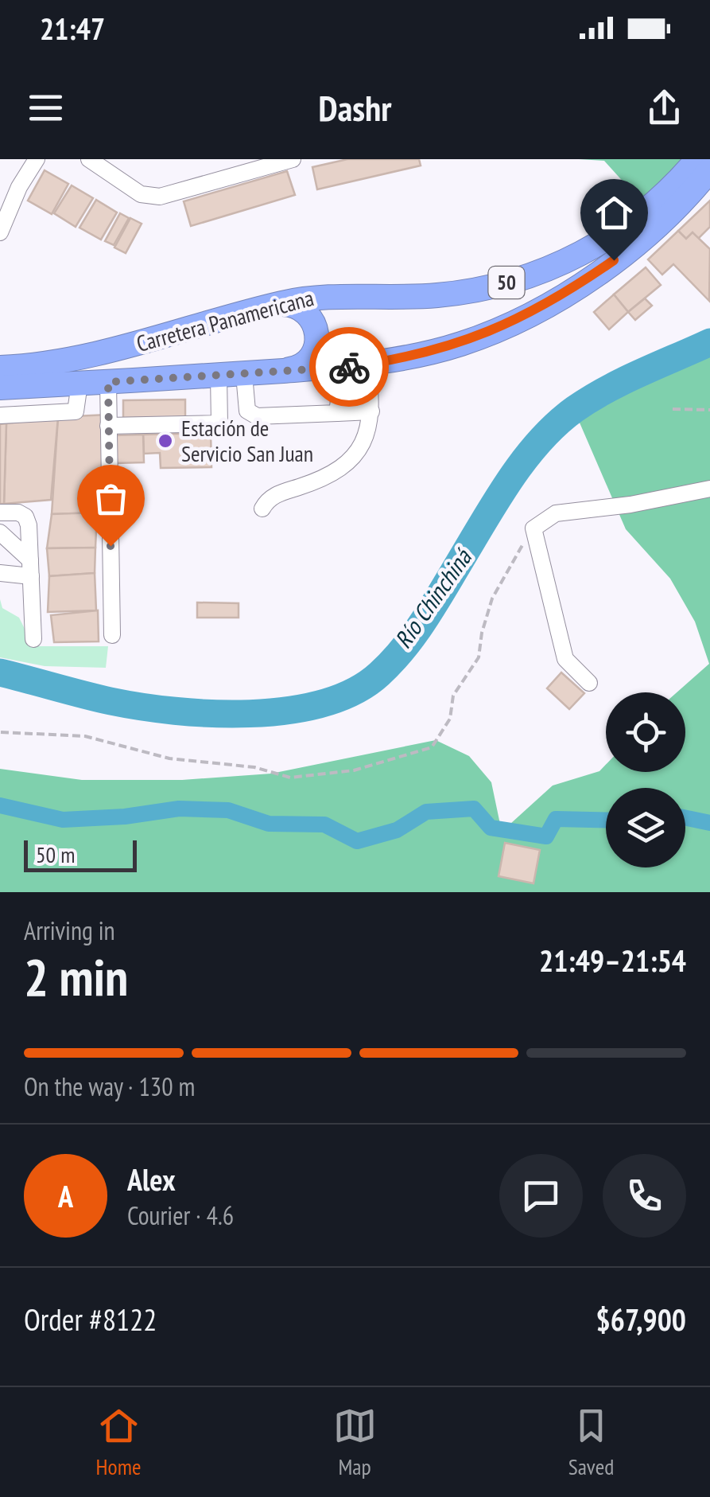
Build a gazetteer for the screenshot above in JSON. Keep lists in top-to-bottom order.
{
  "streets": {
    "highway": ["50", "Carretera Panamericana"]
  },
  "water": ["Río Chinchiná"],
  "places": ["Estación de Servicio San Juan"],
  "scale_bar": "50 m",
  "page": {
    "status": "21:47",
    "header": "Dashr",
    "scale": "50 m",
    "heading": ["2 min", "Arriving in", "21:49–21:54"],
    "panel": [
      "Alex",
      "Courier · 4.6",
      "Order #8122",
      "$67,900"
    ],
    "bar": "On the way · 130 m",
    "round": "A",
    "tabs": ["Home", "Map", "Saved"]
  }
}
